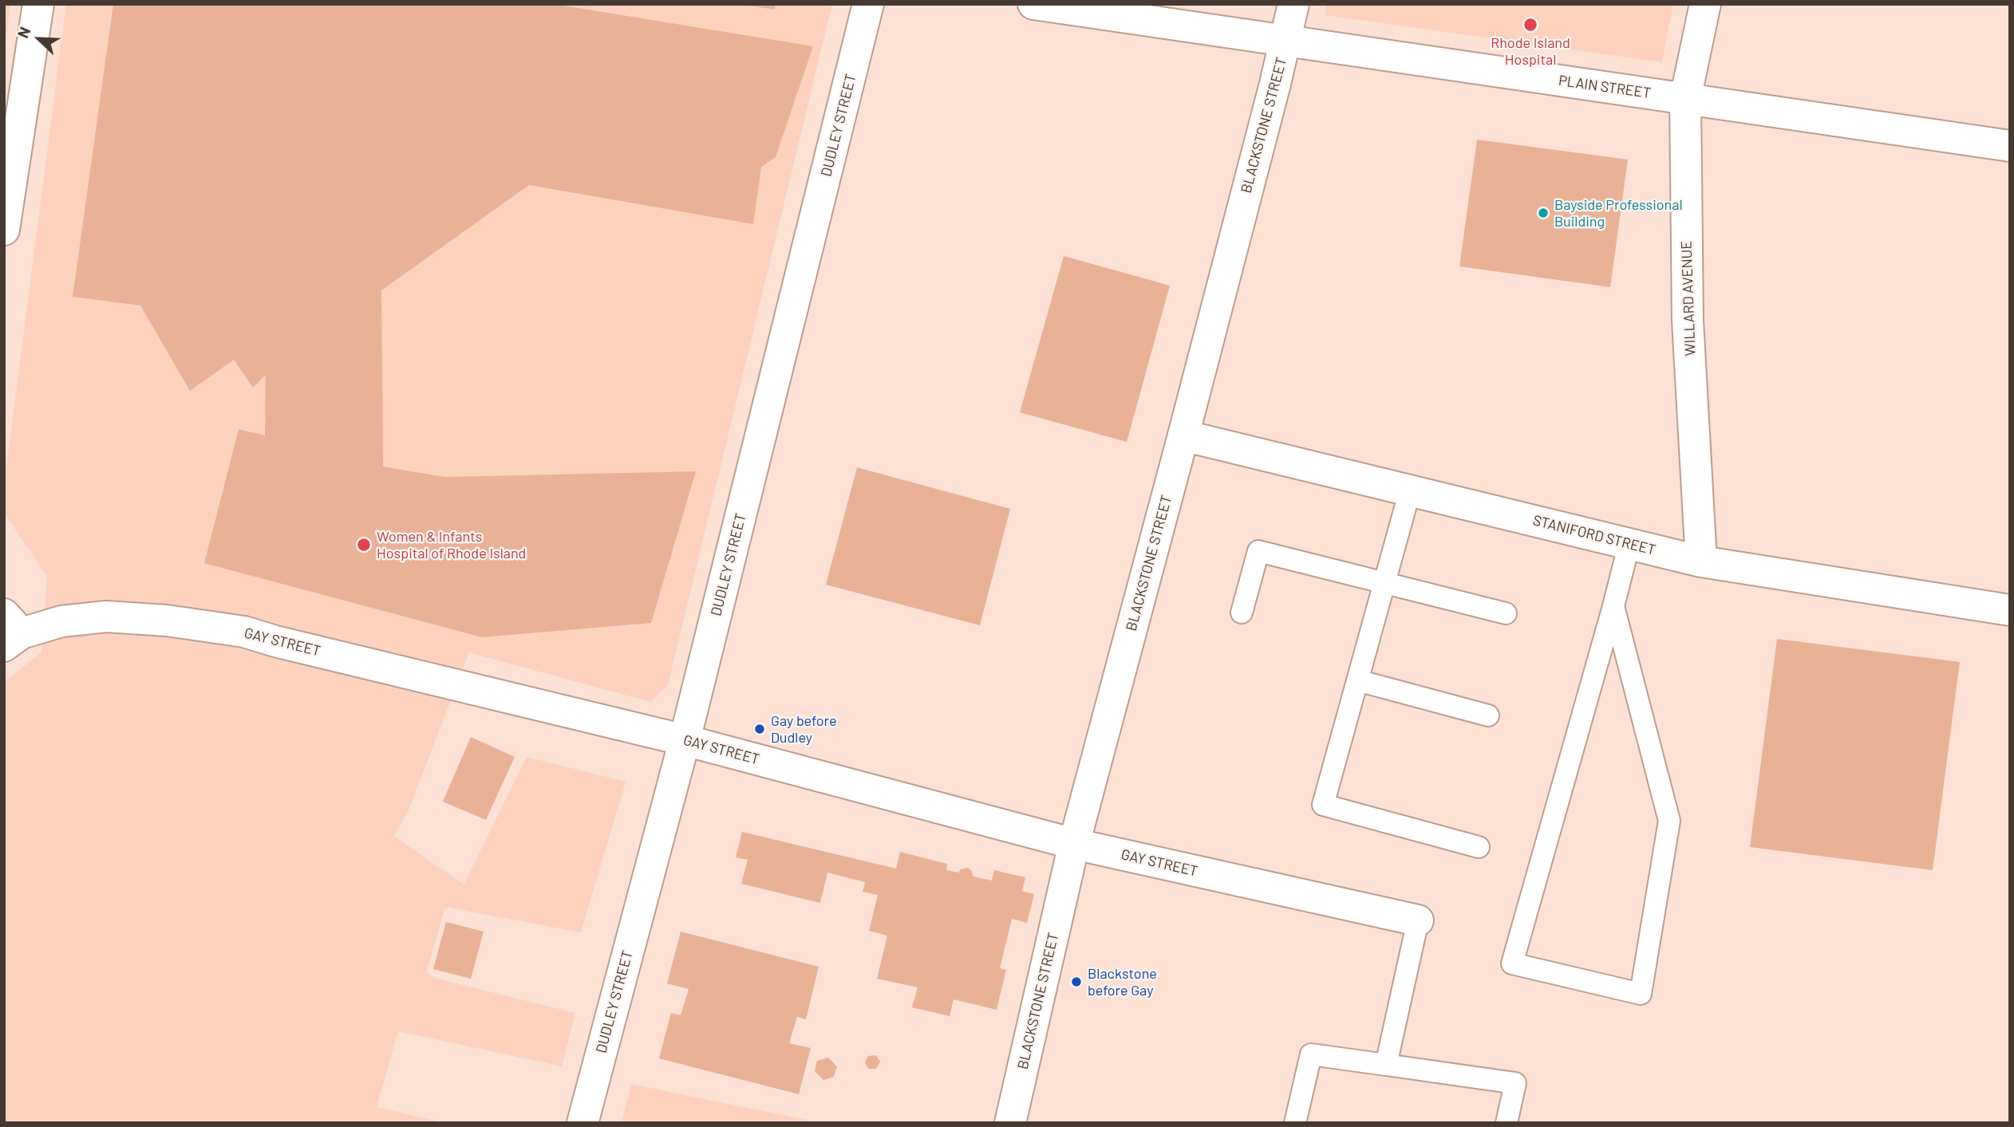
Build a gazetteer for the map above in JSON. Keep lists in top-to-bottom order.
{
  "streets": {
    "street": [
      "PLAIN STREET",
      "DUDLEY STREET",
      "BLACKSTONE STREET",
      "WILLARD AVENUE",
      "STANIFORD STREET",
      "GAY STREET"
    ]
  },
  "crossings": [
    ["PLAIN STREET", "BLACKSTONE STREET"],
    ["PLAIN STREET", "WILLARD AVENUE"],
    ["DUDLEY STREET", "GAY STREET"],
    ["BLACKSTONE STREET", "STANIFORD STREET"],
    ["BLACKSTONE STREET", "GAY STREET"],
    ["WILLARD AVENUE", "STANIFORD STREET"]
  ],
  "places": [
    "Rhode Island Hospital",
    "Bayside Professional Building",
    "Women & Infants Hospital of Rhode Island",
    "Gay before Dudley",
    "Blackstone before Gay"
  ],
  "north": "top left"
}
